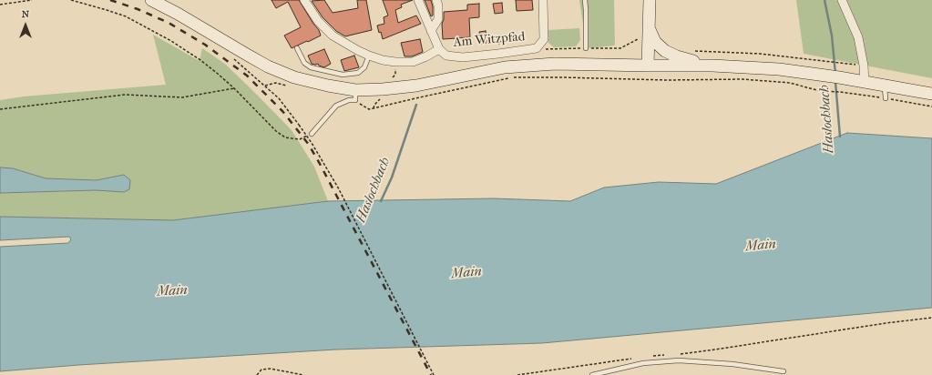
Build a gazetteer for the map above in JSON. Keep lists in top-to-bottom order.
{
  "streets": {
    "street": ["Am Witzpfad"]
  },
  "water": ["Haslochbach", "Main"],
  "north": "top"
}
